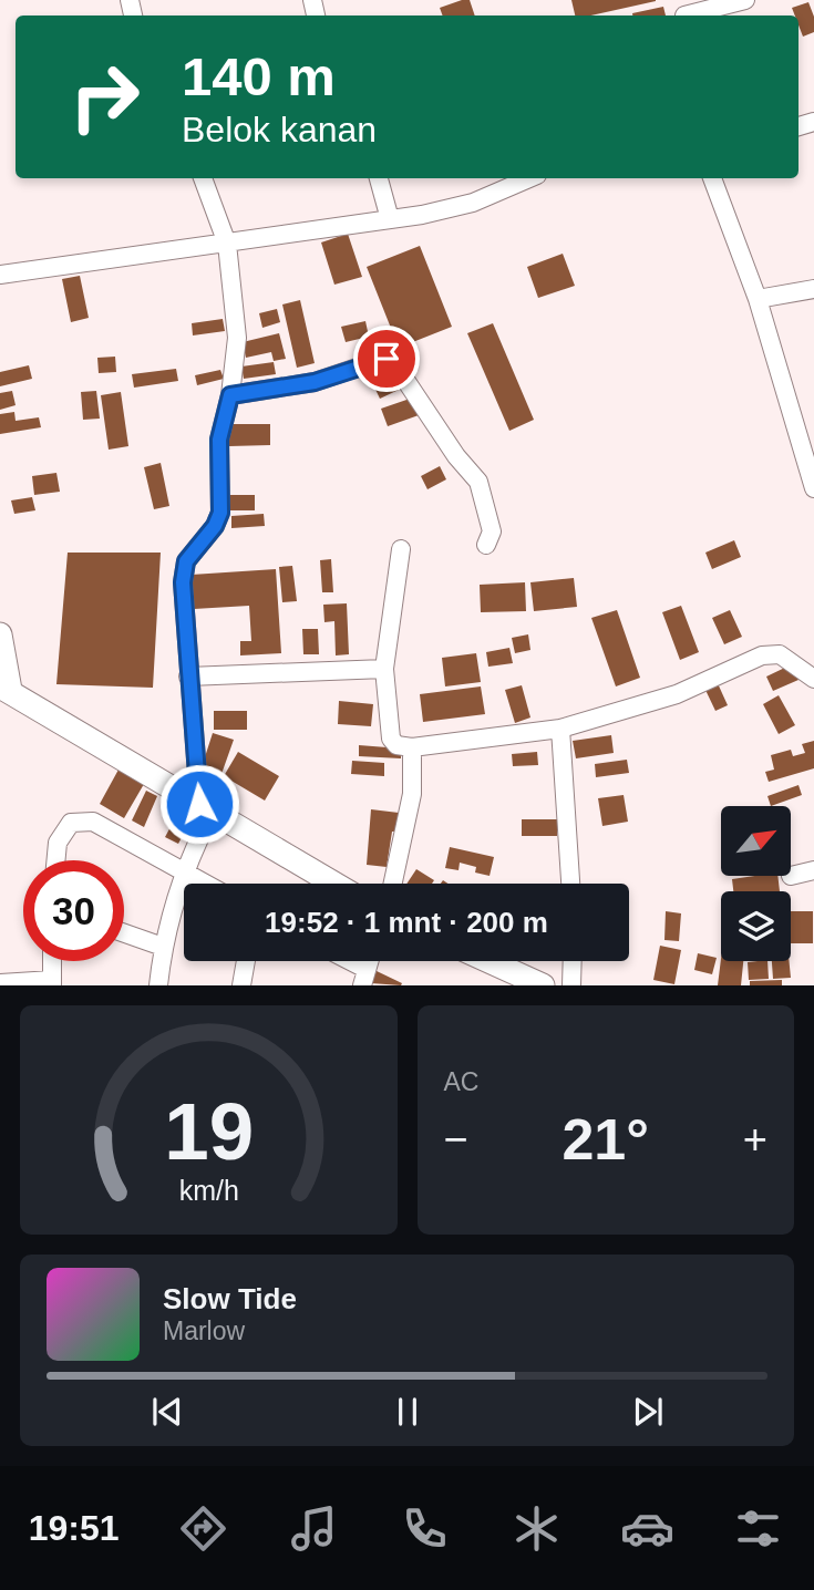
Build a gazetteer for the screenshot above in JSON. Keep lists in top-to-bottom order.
{
  "north": "top right",
  "page": {
    "turn": ["140 m", "Belok kanan"],
    "limit": "30",
    "trip": "19:52 · 1 mnt · 200 m",
    "tile": "AC",
    "heat": ["−", "21°", "+"],
    "song": ["Slow Tide", "Marlow"],
    "tabs": "19:51",
    "gauge": ["19", "km/h"]
  }
}
